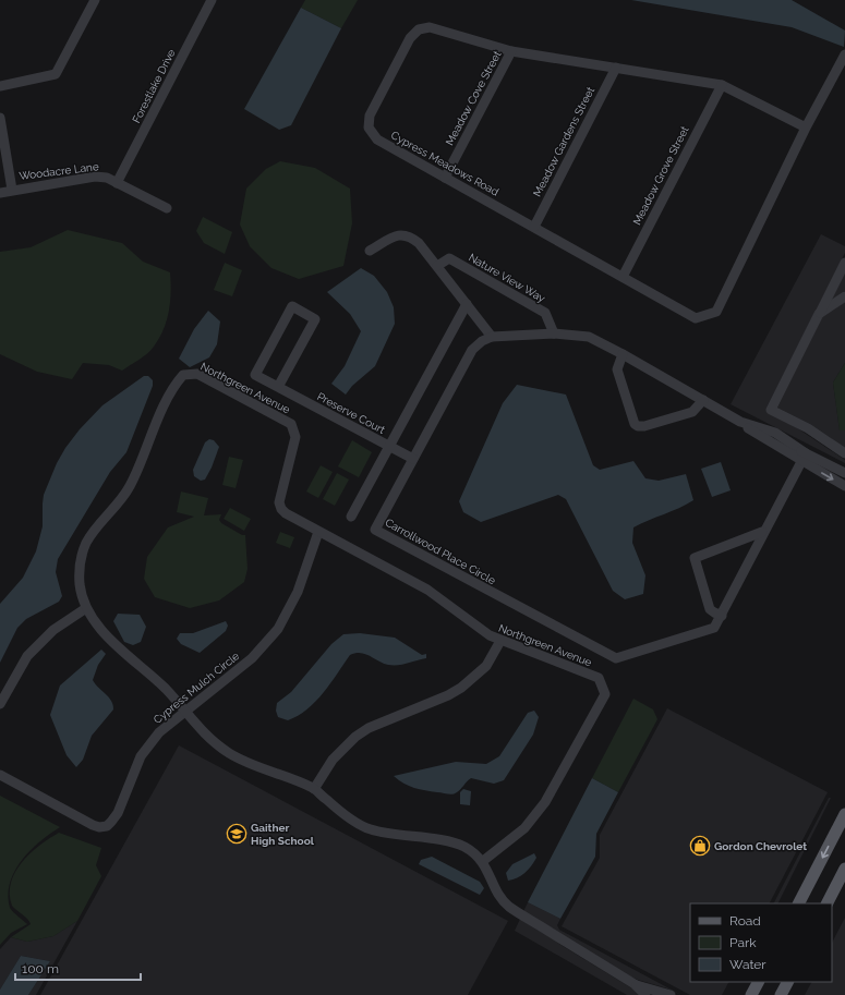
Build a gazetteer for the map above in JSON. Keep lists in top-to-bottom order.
{
  "streets": {
    "street": [
      "Forestlake Drive",
      "Meadow Cove Street",
      "Meadow Gardens Street",
      "Cypress Meadows Road",
      "Woodacre Lane",
      "Meadow Grove Street",
      "Nature View Way",
      "Northgreen Avenue",
      "Preserve Court",
      "Carrollwood Place Circle",
      "Cypress Mulch Circle"
    ]
  },
  "crossings": [
    ["Forestlake Drive", "Woodacre Lane"],
    ["Meadow Cove Street", "Cypress Meadows Road"],
    ["Meadow Gardens Street", "Cypress Meadows Road"],
    ["Cypress Meadows Road", "Meadow Grove Street"],
    ["Nature View Way", "Carrollwood Place Circle"],
    ["Northgreen Avenue", "Cypress Mulch Circle"],
    ["Preserve Court", "Carrollwood Place Circle"]
  ],
  "places": {
    "school or university": ["Gaither High School"],
    "shop": ["Gordon Chevrolet"]
  },
  "legend": ["Road", "Park", "Water"],
  "scale_bar": "100 m"
}
